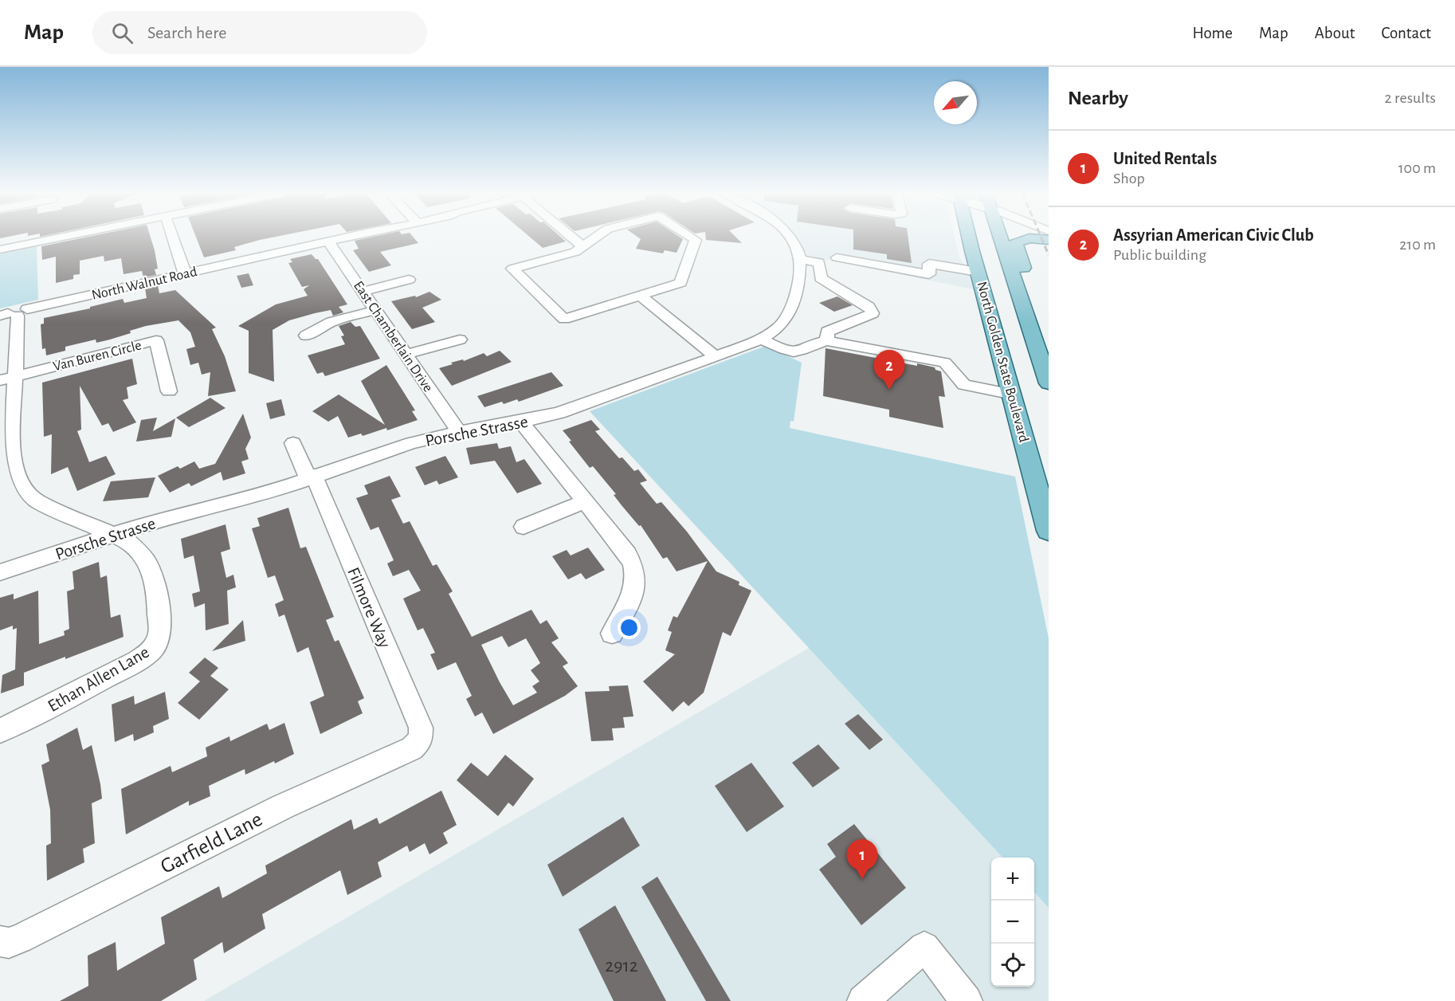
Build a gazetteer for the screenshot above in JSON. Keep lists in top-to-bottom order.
{
  "streets": {
    "main road": ["North Golden State Boulevard"],
    "street": [
      "North Walnut Road",
      "East Chamberlain Drive",
      "Van Buren Circle",
      "Porsche Strasse",
      "Filmore Way",
      "Ethan Allen Lane",
      "Garfield Lane"
    ]
  },
  "crossings": [
    ["North Walnut Road", "East Chamberlain Drive"],
    ["North Walnut Road", "Ethan Allen Lane"],
    ["East Chamberlain Drive", "Porsche Strasse"],
    ["Van Buren Circle", "Ethan Allen Lane"],
    ["Porsche Strasse", "Filmore Way"],
    ["Porsche Strasse", "Ethan Allen Lane"],
    ["Filmore Way", "Garfield Lane"]
  ],
  "house_numbers": ["2912"],
  "north": "bottom left",
  "page": {
    "header": "Map",
    "search": "Search here",
    "nav": [
      "Home",
      "Map",
      "About",
      "Contact"
    ],
    "heading": ["Nearby", "2 results"],
    "list": [
      {
        "mark": "1",
        "name": "United Rentals",
        "note": "Shop",
        "value": "100 m"
      },
      {
        "mark": "2",
        "name": "Assyrian American Civic Club",
        "note": "Public building",
        "value": "210 m"
      }
    ],
    "pins": ["2", "1"],
    "map_buttons": ["+", "−"]
  }
}
